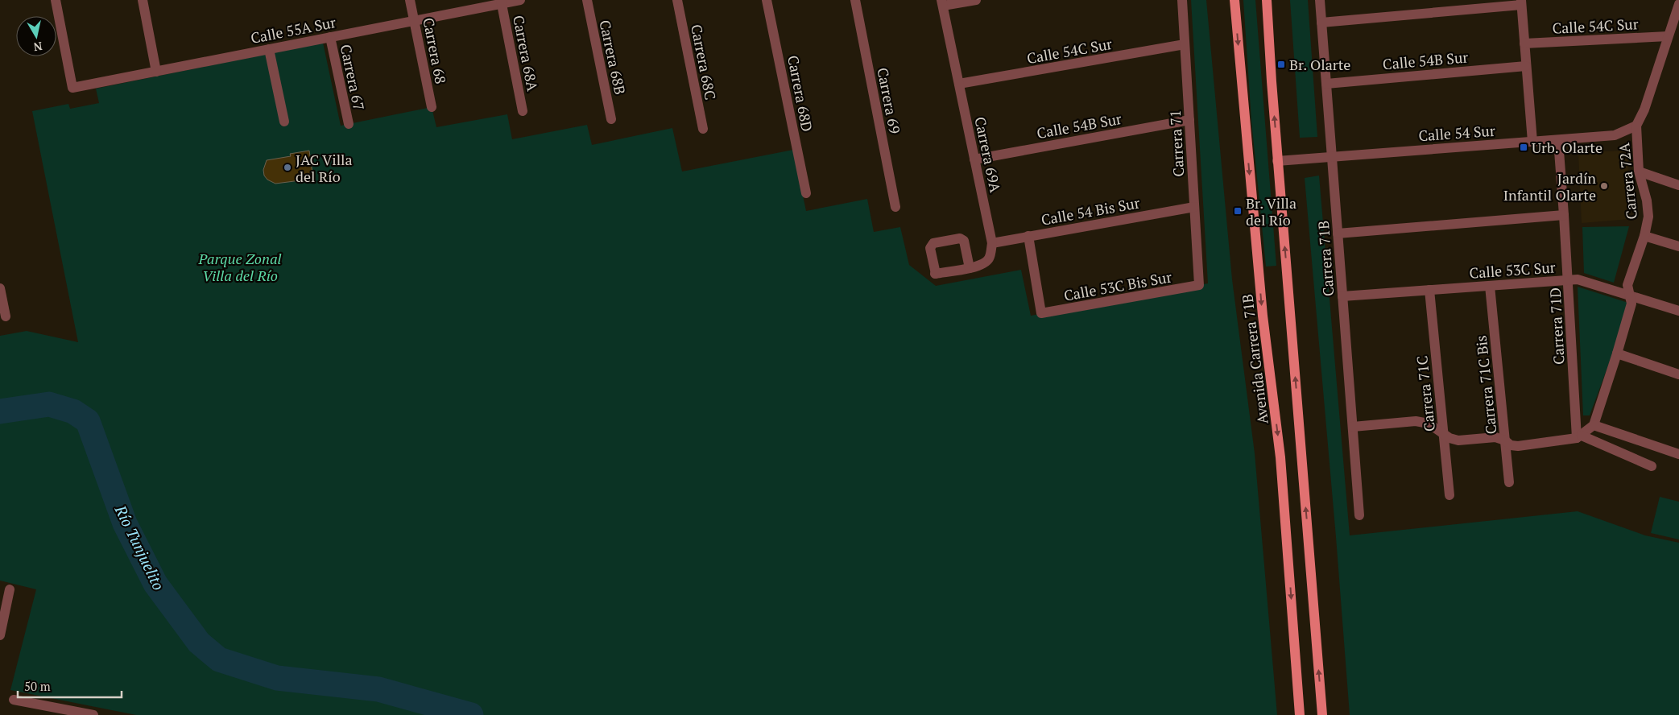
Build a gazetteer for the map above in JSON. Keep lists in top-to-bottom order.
{
  "streets": {
    "main road": ["Avenida Carrera 71B"],
    "street": [
      "Calle 54C Sur",
      "Calle 55A Sur",
      "Carrera 68",
      "Carrera 68A",
      "Carrera 68B",
      "Calle 54B Sur",
      "Carrera 68C",
      "Carrera 67",
      "Carrera 68D",
      "Carrera 69",
      "Calle 54 Sur",
      "Carrera 71",
      "Carrera 69A",
      "Carrera 72A",
      "Calle 54 Bis Sur",
      "Carrera 71B",
      "Calle 53C Sur",
      "Calle 53C Bis Sur",
      "Carrera 71D",
      "Carrera 71C Bis",
      "Carrera 71C"
    ]
  },
  "crossings": [
    ["Calle 54C Sur", "Carrera 71"],
    ["Calle 54C Sur", "Carrera 69A"],
    ["Calle 54C Sur", "Carrera 72A"],
    ["Calle 55A Sur", "Carrera 68"],
    ["Calle 55A Sur", "Carrera 68A"],
    ["Calle 55A Sur", "Carrera 67"],
    ["Calle 54B Sur", "Carrera 71"],
    ["Calle 54B Sur", "Carrera 69A"],
    ["Calle 54B Sur", "Carrera 71B"],
    ["Calle 54 Sur", "Carrera 72A"],
    ["Calle 54 Sur", "Carrera 71B"],
    ["Calle 54 Sur", "Carrera 71D"],
    ["Carrera 71", "Calle 54 Bis Sur"],
    ["Carrera 71", "Calle 53C Bis Sur"],
    ["Carrera 69A", "Calle 54 Bis Sur"],
    ["Carrera 72A", "Calle 53C Sur"],
    ["Calle 54 Bis Sur", "Calle 53C Bis Sur"],
    ["Carrera 71B", "Calle 53C Sur"],
    ["Calle 53C Sur", "Carrera 71D"],
    ["Calle 53C Sur", "Carrera 71C Bis"],
    ["Calle 53C Sur", "Carrera 71C"]
  ],
  "water": ["Río Tunjuelito"],
  "parks": ["Parque Zonal Villa del Río"],
  "places": {
    "transit": ["Br. Olarte", "Urb. Olarte", "Br. Villa del Río"],
    "other": ["JAC Villa del Río", "Jardín Infantil Olarte"]
  },
  "scale_bar": "50 m",
  "north": "bottom"
}
